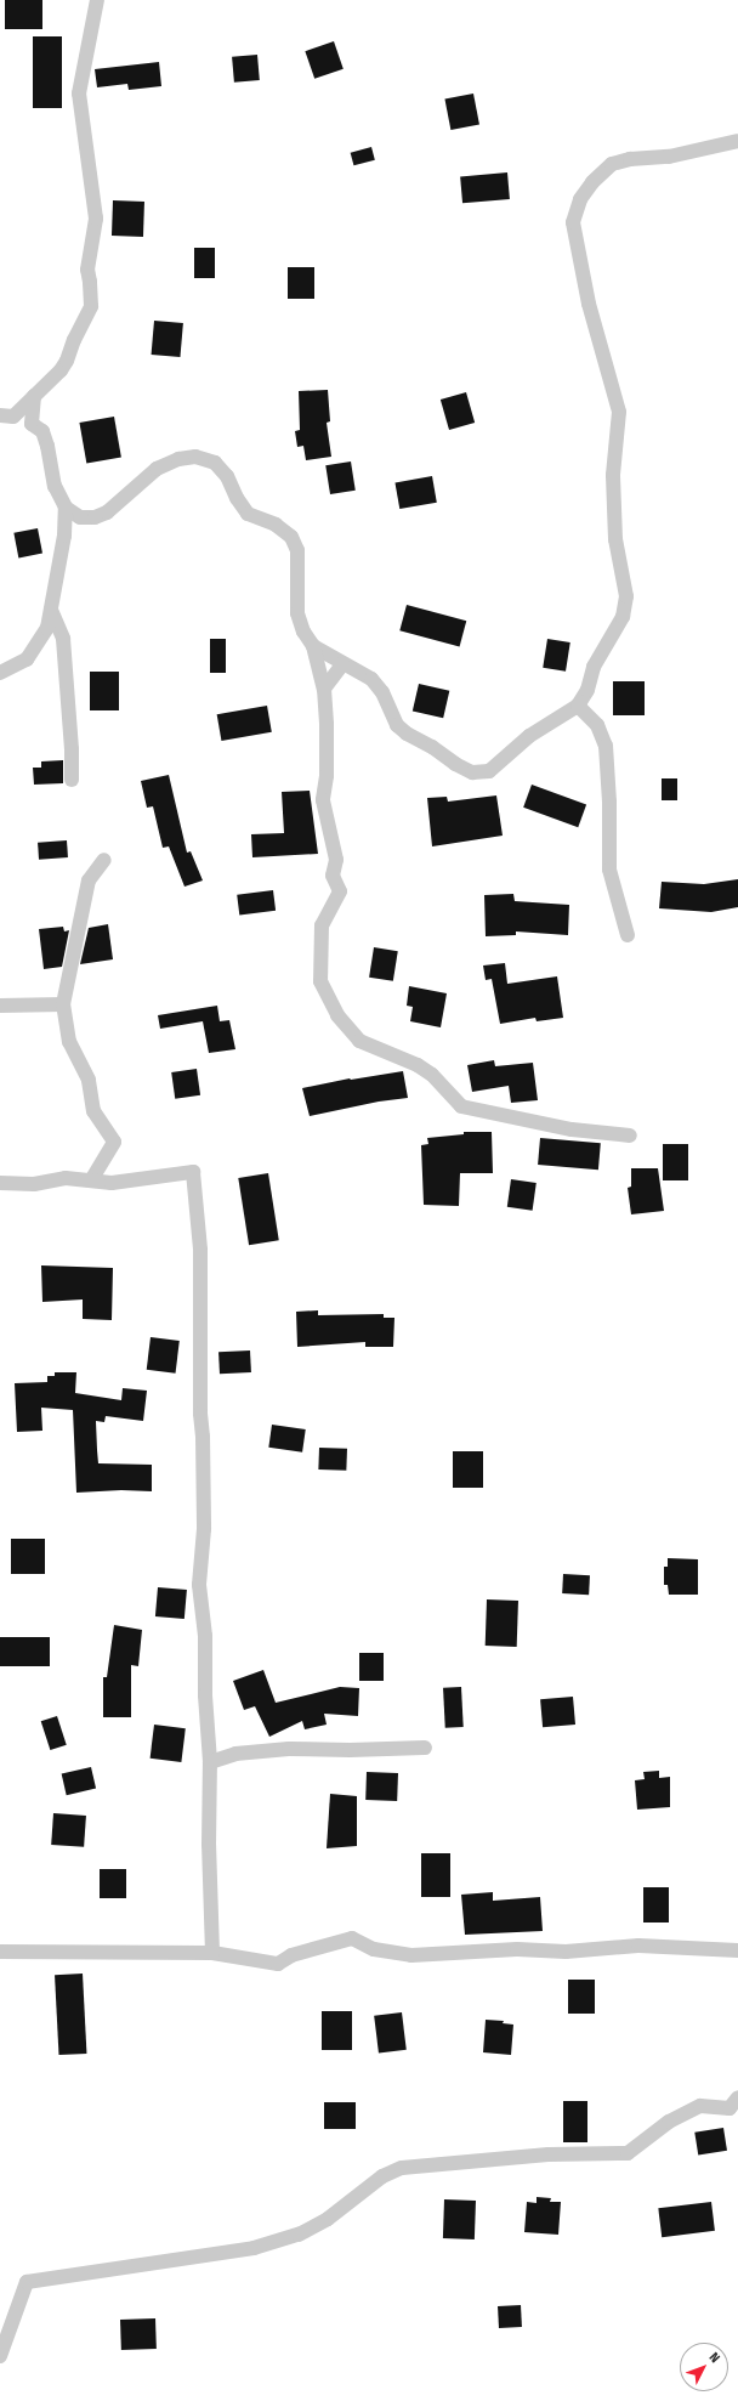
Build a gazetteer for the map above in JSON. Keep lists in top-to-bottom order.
{
  "north": "top right"
}
